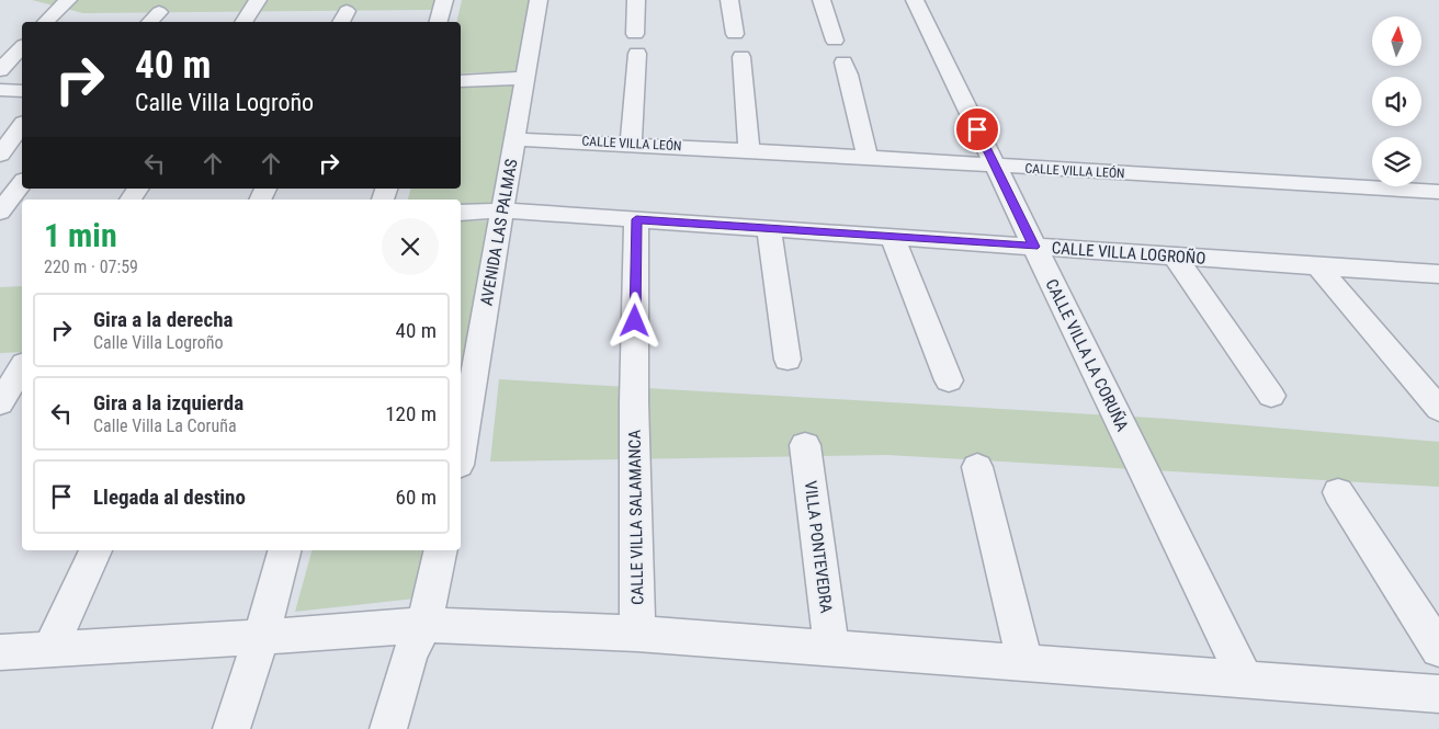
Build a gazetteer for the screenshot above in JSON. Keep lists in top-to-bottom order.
{
  "streets": {
    "street": [
      "CALLE VILLA LEÓN",
      "AVENIDA LAS PALMAS",
      "CALLE VILLA LOGROÑO",
      "CALLE VILLA LA CORUÑA",
      "CALLE VILLA SALAMANCA",
      "VILLA PONTEVEDRA"
    ]
  },
  "crossings": [
    ["CALLE VILLA LEÓN", "AVENIDA LAS PALMAS"],
    ["CALLE VILLA LEÓN", "CALLE VILLA LA CORUÑA"],
    ["AVENIDA LAS PALMAS", "CALLE VILLA LOGROÑO"],
    ["CALLE VILLA LOGROÑO", "CALLE VILLA LA CORUÑA"],
    ["CALLE VILLA LOGROÑO", "CALLE VILLA SALAMANCA"]
  ],
  "north": "top",
  "page": {
    "turn": ["40 m", "Calle Villa Logroño"],
    "heading": ["1 min", "220 m · 07:59"],
    "list": [
      {
        "name": "Gira a la derecha",
        "note": "Calle Villa Logroño",
        "value": "40 m"
      },
      {
        "name": "Gira a la izquierda",
        "note": "Calle Villa La Coruña",
        "value": "120 m"
      },
      {
        "name": "Llegada al destino",
        "value": "60 m"
      }
    ]
  }
}
